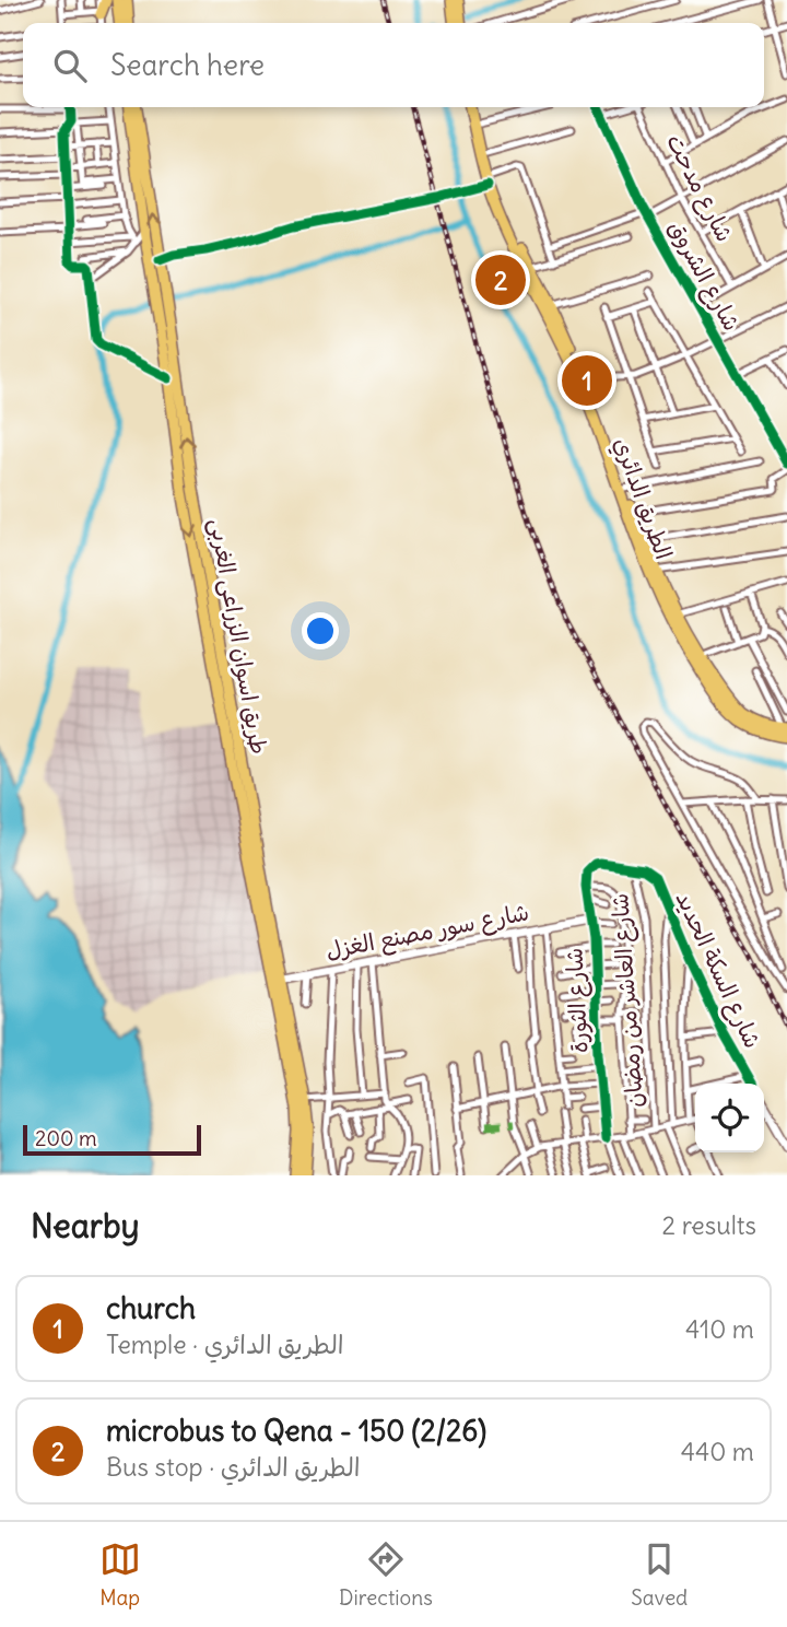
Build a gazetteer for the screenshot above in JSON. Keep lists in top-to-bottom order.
{
  "streets": {
    "main road": ["الطريق الدائري", "طريق اسوان الزراعى الغربى"],
    "street": [
      "شارع مدحت",
      "شارع الشروق",
      "شارع سور مصنع الغزل",
      "شارع السكة الحديد",
      "شارع الثورة",
      "شارع العاشر من رمضان"
    ]
  },
  "crossings": [
    ["طريق اسوان الزراعى الغربى", "شارع سور مصنع الغزل"],
    ["شارع سور مصنع الغزل", "شارع الثورة"],
    ["شارع السكة الحديد", "شارع العاشر من رمضان"]
  ],
  "scale_bar": "200 m",
  "page": {
    "search": "Search here",
    "pins": ["2", "1"],
    "scale": "200 m",
    "heading": ["Nearby", "2 results"],
    "list": [
      {
        "mark": "1",
        "name": "church",
        "note": "Temple · الطريق الدائري",
        "value": "410 m"
      },
      {
        "mark": "2",
        "name": "microbus to Qena - 150 (2/26)",
        "note": "Bus stop · الطريق الدائري",
        "value": "440 m"
      }
    ],
    "nav": ["Map", "Directions", "Saved"]
  }
}
